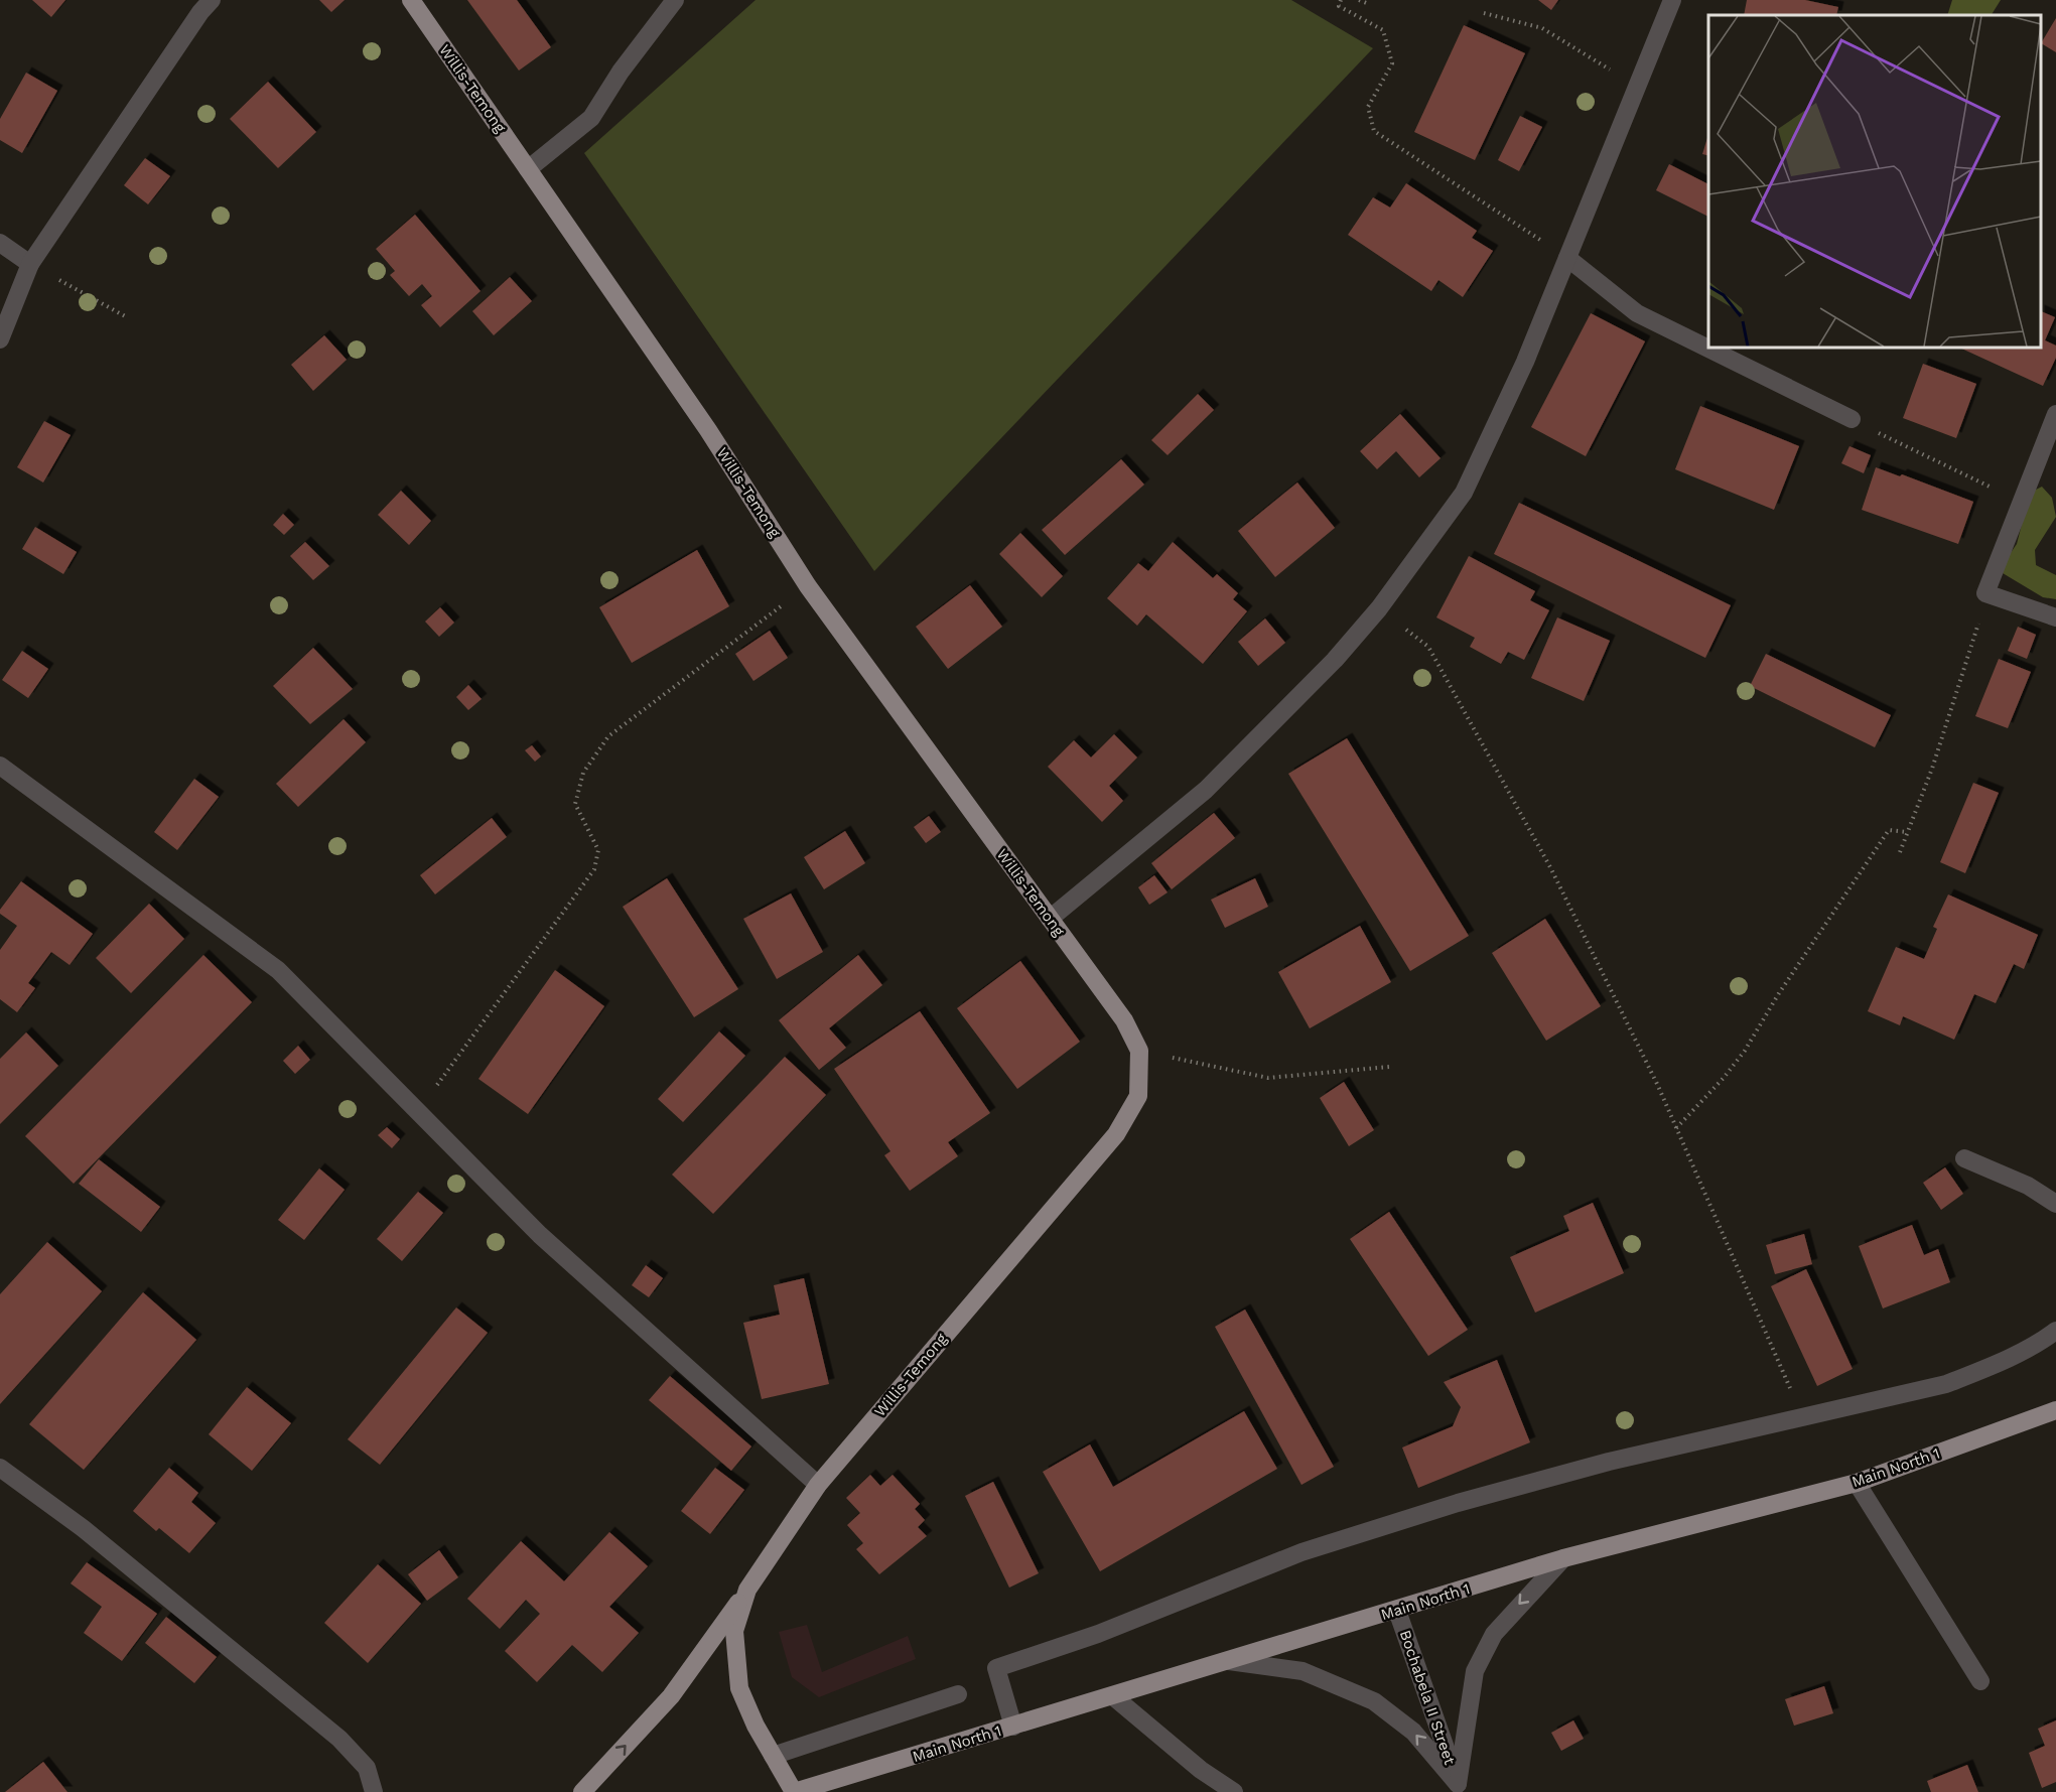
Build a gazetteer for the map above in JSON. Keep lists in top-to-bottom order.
{
  "streets": {
    "main road": ["Willis-Temong", "Main North 1"],
    "street": ["Bochabela II Street"]
  },
  "crossings": [
    ["Willis-Temong", "Main North 1"],
    ["Main North 1", "Bochabela II Street"]
  ]
}
